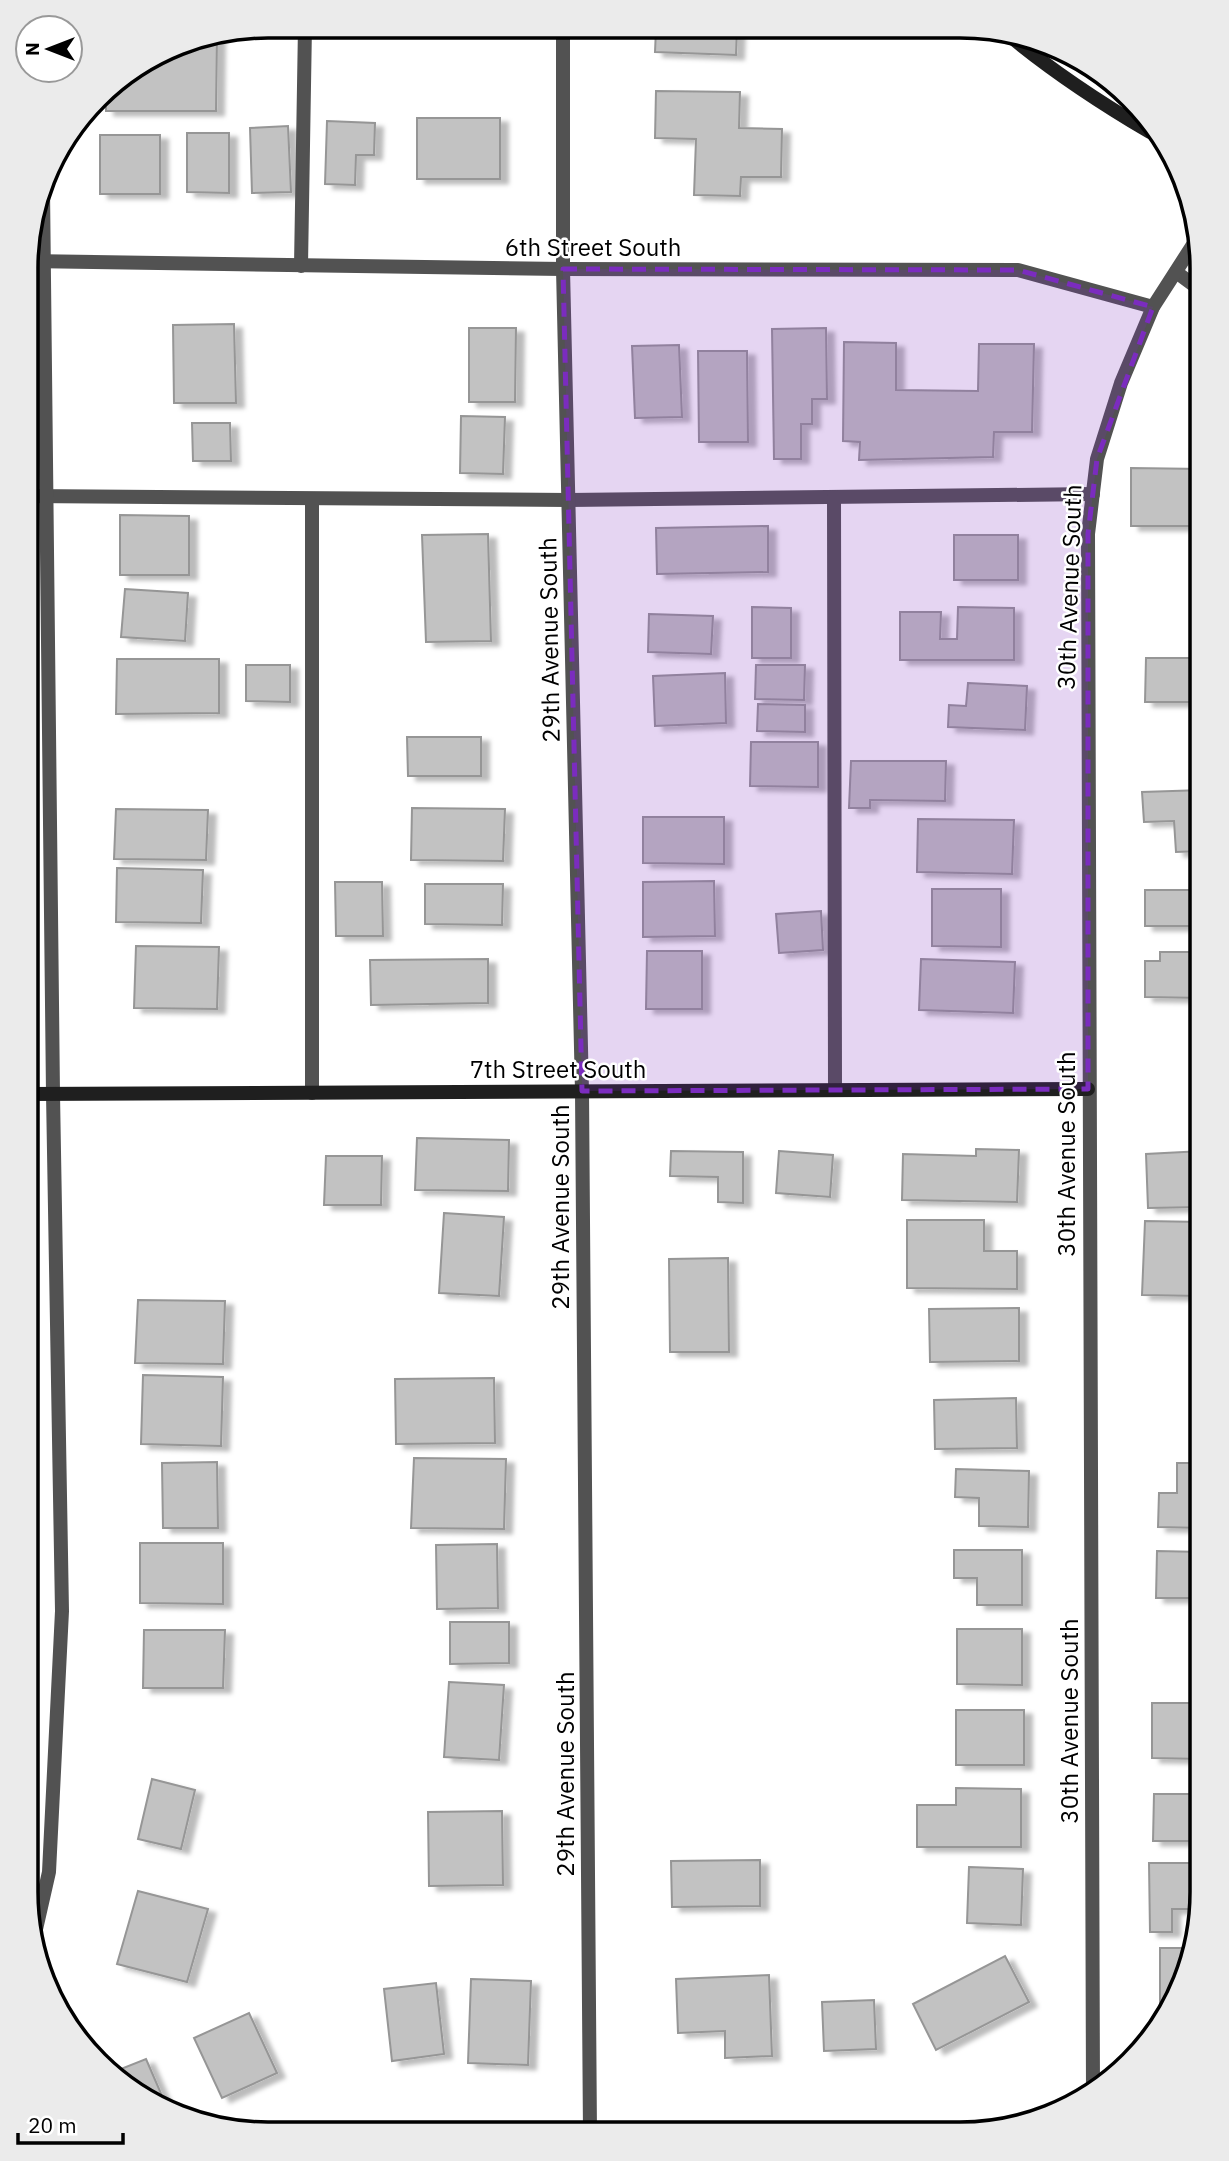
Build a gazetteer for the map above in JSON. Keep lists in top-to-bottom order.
{
  "streets": {
    "street": [
      "6th Street South",
      "30th Avenue South",
      "29th Avenue South",
      "7th Street South"
    ]
  },
  "crossings": [
    ["6th Street South", "30th Avenue South"],
    ["6th Street South", "29th Avenue South"],
    ["30th Avenue South", "7th Street South"],
    ["29th Avenue South", "7th Street South"]
  ],
  "scale_bar": "20 m",
  "north": "left"
}
